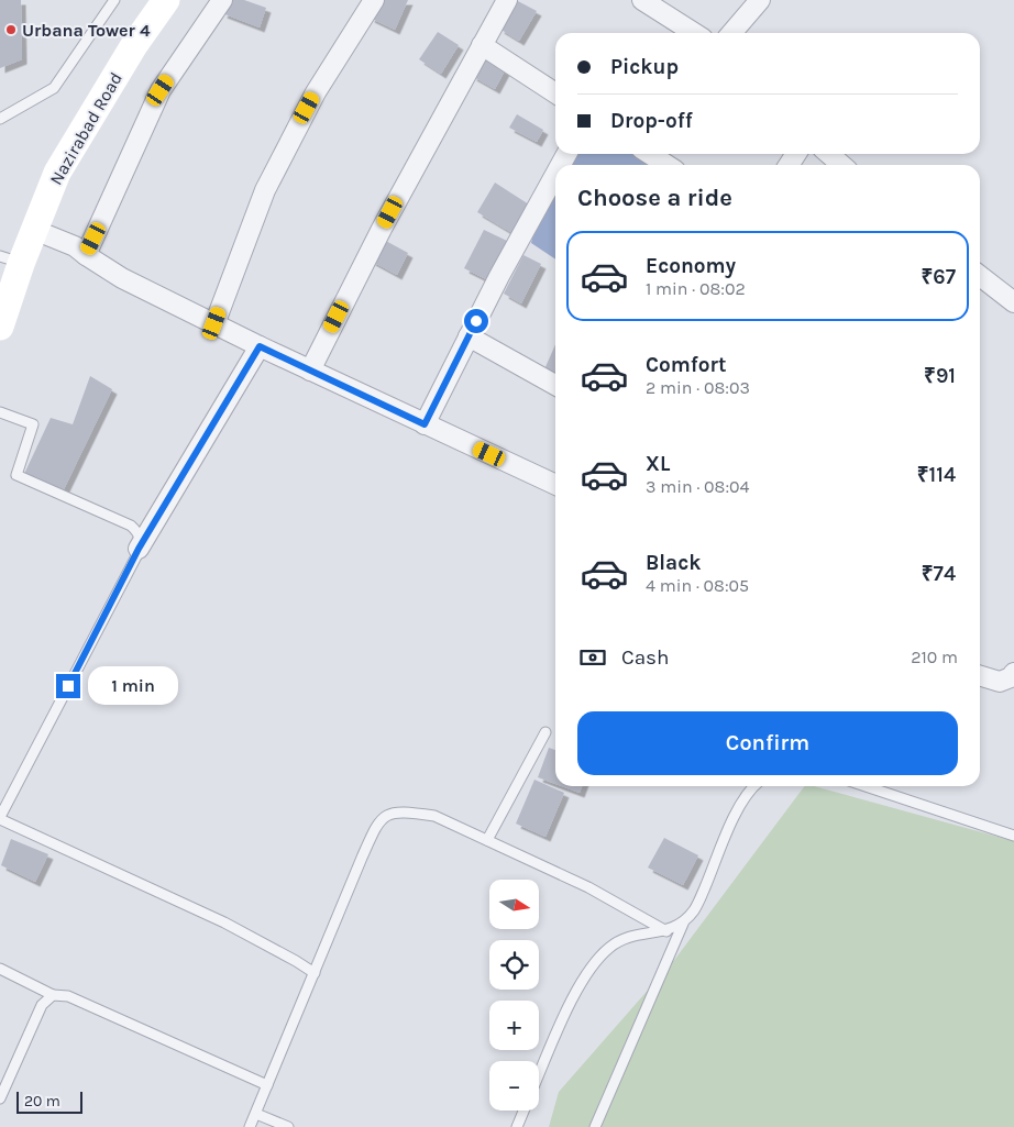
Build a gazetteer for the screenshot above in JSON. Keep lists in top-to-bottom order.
{
  "streets": {
    "main road": ["Nazirabad Road"]
  },
  "places": ["Urbana Tower 4"],
  "scale_bar": "20 m",
  "north": "right",
  "page": {
    "banner": ["Pickup", "Drop-off"],
    "heading": "Choose a ride",
    "list": [
      {
        "name": "Economy",
        "note": "1 min · 08:02",
        "value": "₹67"
      },
      {
        "name": "Comfort",
        "note": "2 min · 08:03",
        "value": "₹91"
      },
      {
        "name": "XL",
        "note": "3 min · 08:04",
        "value": "₹114"
      },
      {
        "name": "Black",
        "note": "4 min · 08:05",
        "value": "₹74"
      }
    ],
    "pay": ["Cash", "210 m"],
    "bubble": "1 min",
    "buttons": "Confirm",
    "map_buttons": ["+", "−"],
    "scale": "20 m"
  }
}
